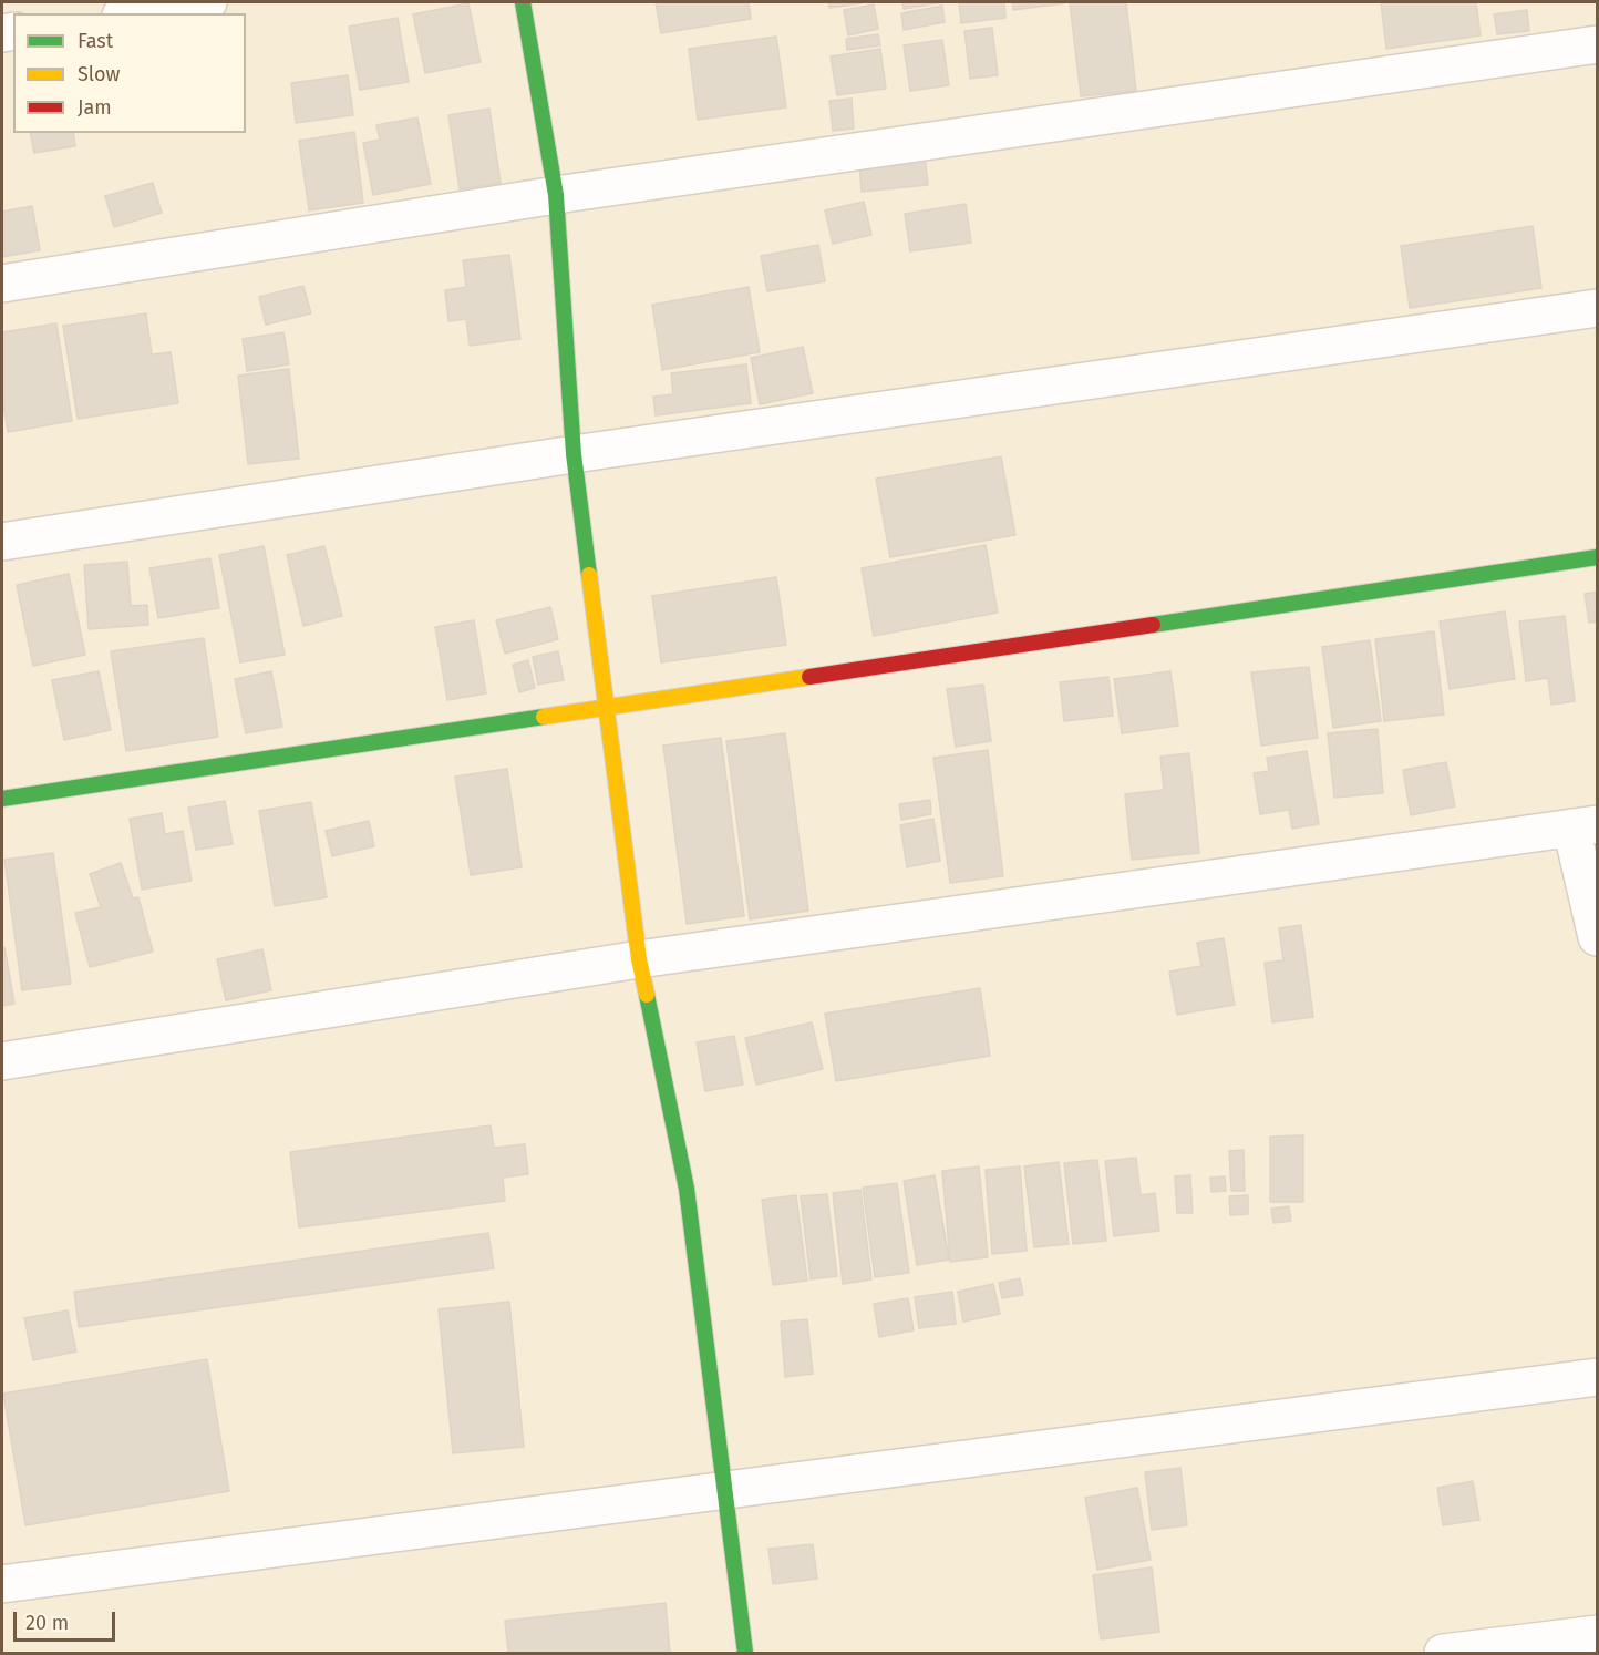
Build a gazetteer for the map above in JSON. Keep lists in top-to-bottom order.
{
  "legend": ["Fast", "Slow", "Jam"],
  "scale_bar": "20 m"
}
